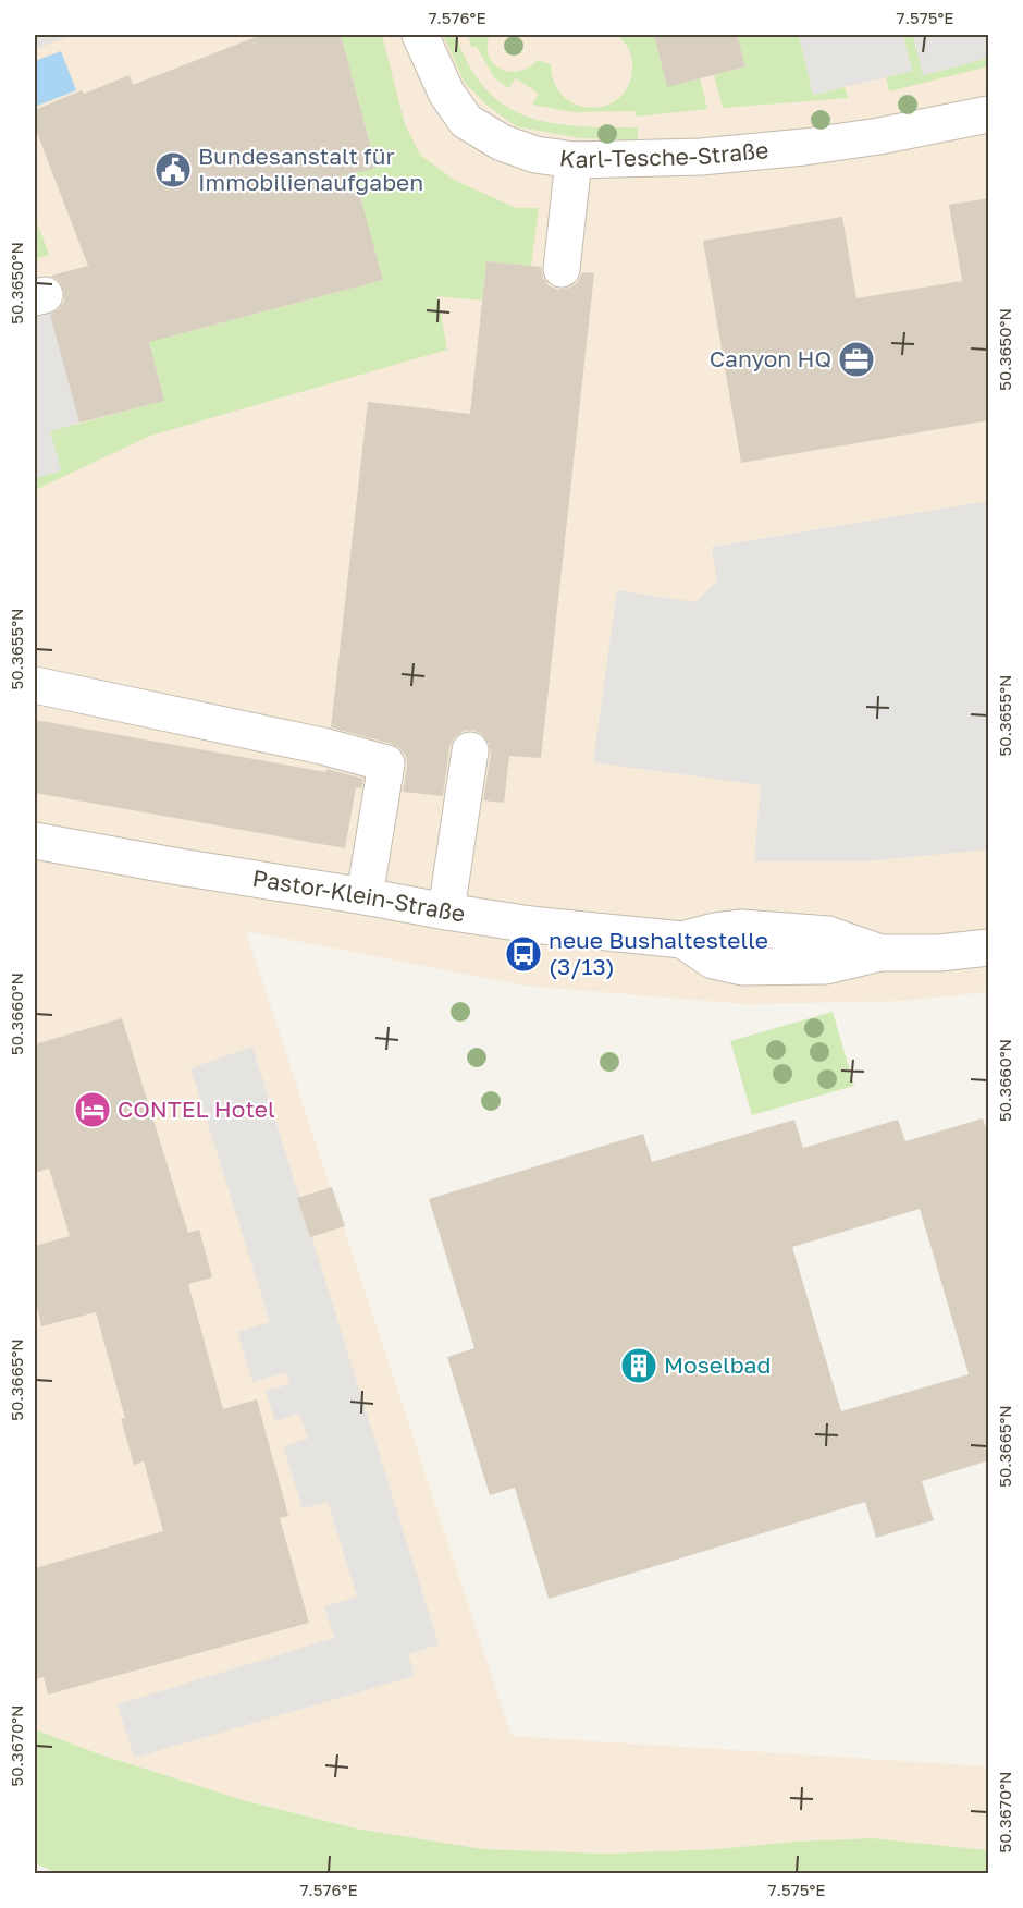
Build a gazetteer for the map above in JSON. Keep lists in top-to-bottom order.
{
  "streets": {
    "street": ["Karl-Tesche-Straße", "Pastor-Klein-Straße"]
  },
  "places": {
    "public building": ["Bundesanstalt für Immobilienaufgaben"],
    "office": ["Canyon HQ"],
    "bus stop": ["neue Bushaltestelle (3/13)"],
    "hotel": ["CONTEL Hotel"],
    "building": ["Moselbad"]
  },
  "coordinates": [
    "7.576°E",
    "7.575°E",
    "50.3650°N",
    "50.3655°N",
    "50.3660°N",
    "50.3665°N",
    "50.3670°N"
  ]
}
